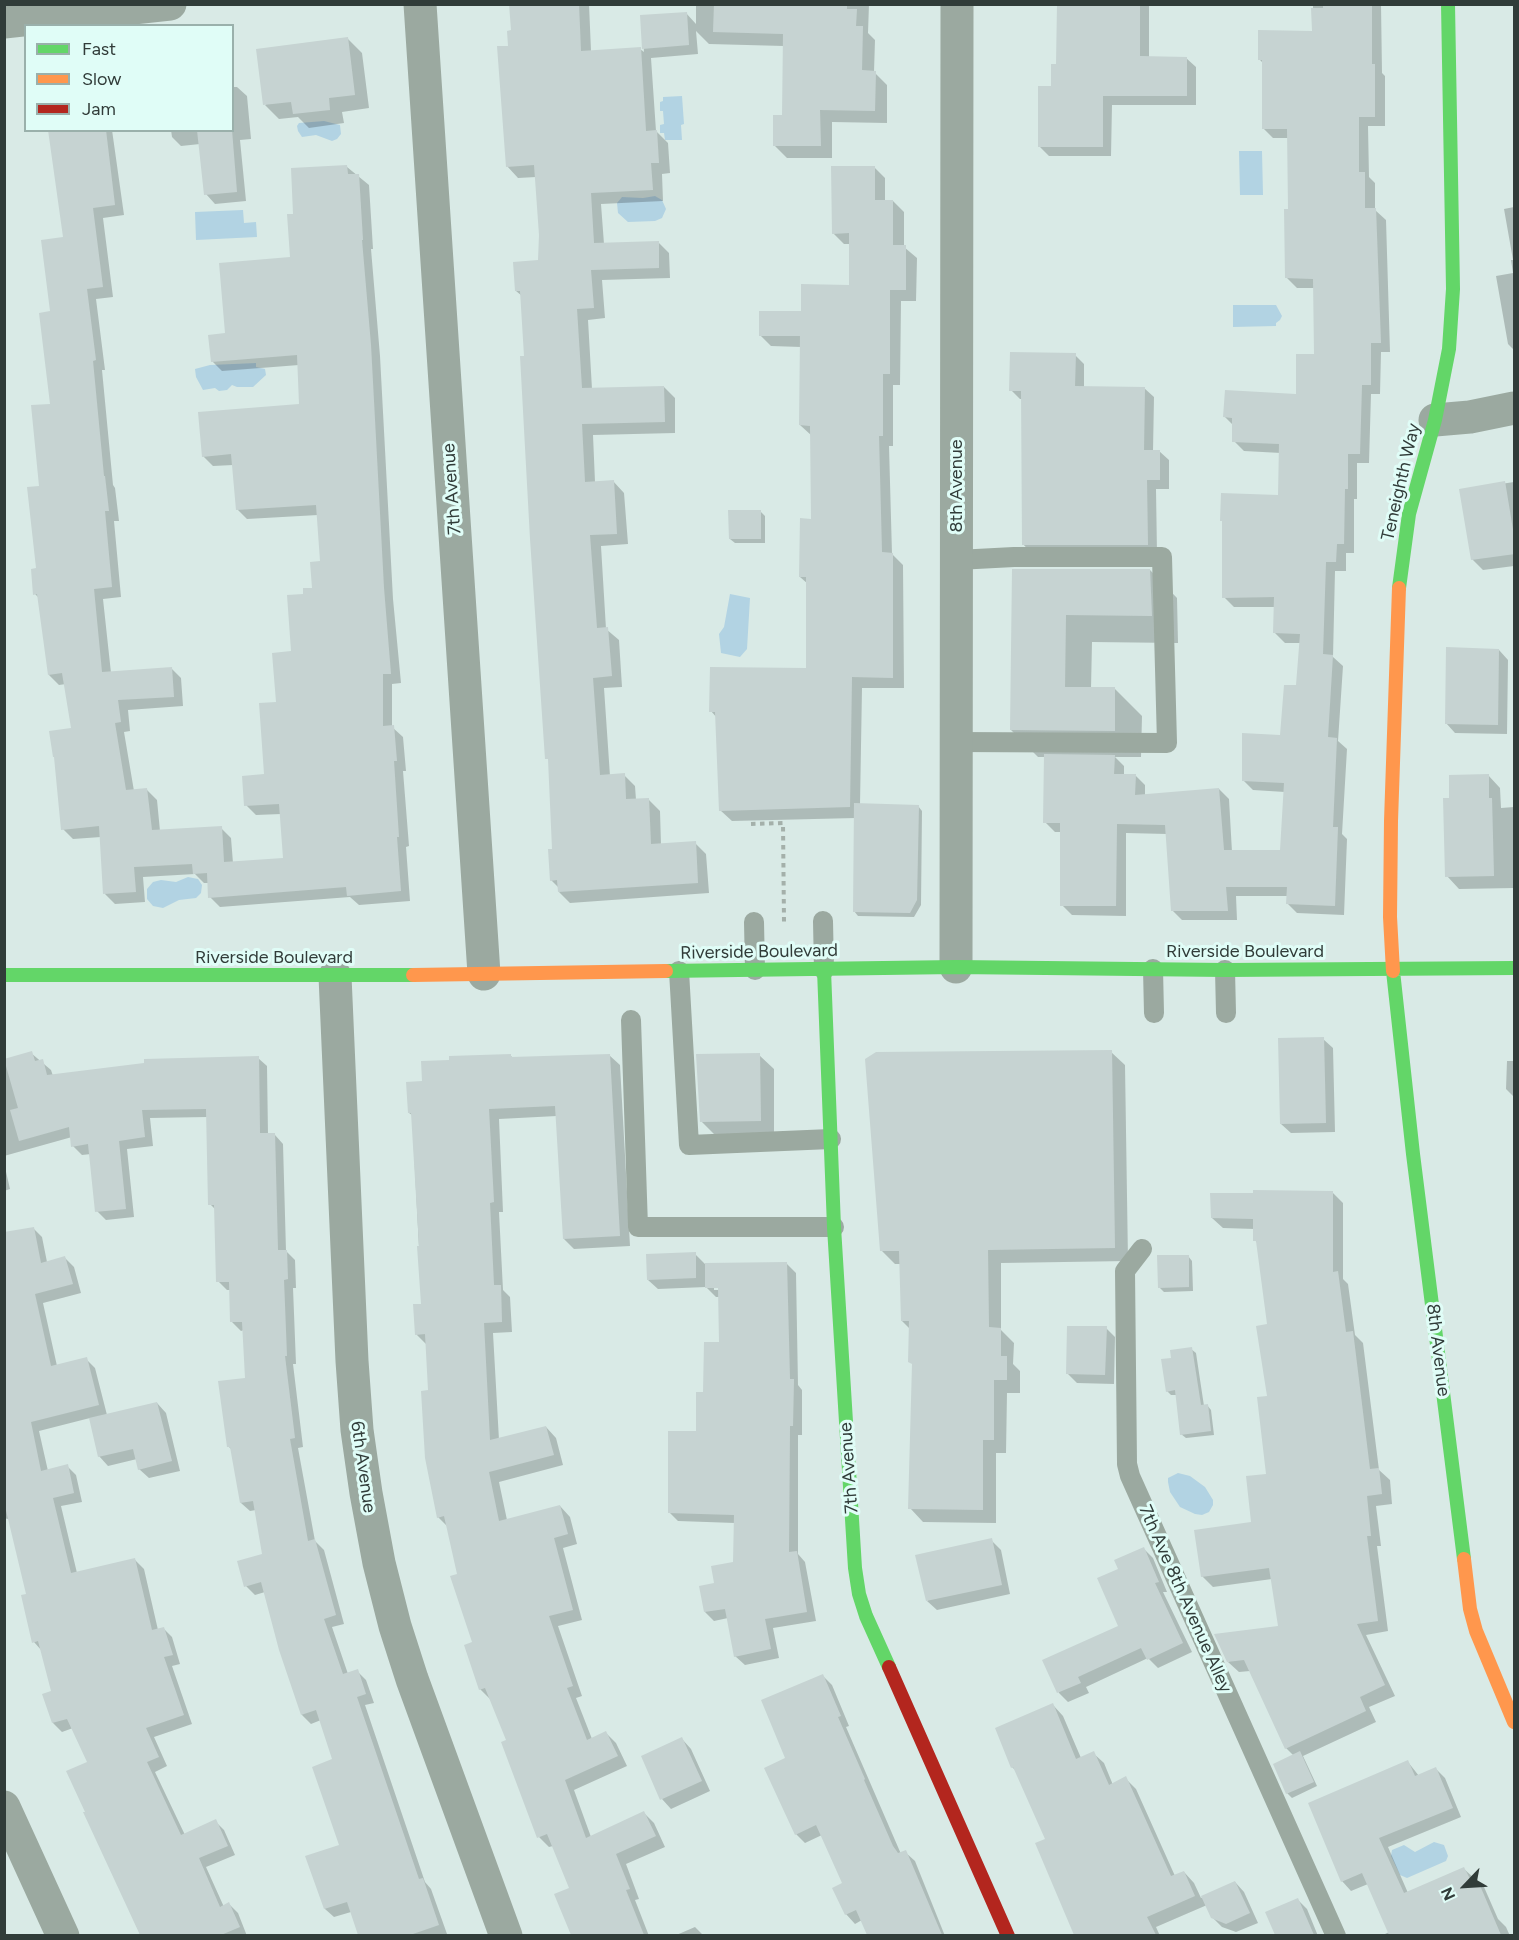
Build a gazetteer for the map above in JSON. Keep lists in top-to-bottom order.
{
  "streets": {
    "street": [
      "Teneighth Way",
      "8th Avenue",
      "7th Avenue",
      "Riverside Boulevard",
      "6th Avenue"
    ],
    "lane": ["7th Ave 8th Avenue Alley"]
  },
  "crossings": [
    ["Teneighth Way", "8th Avenue"],
    ["Teneighth Way", "Riverside Boulevard"],
    ["8th Avenue", "Riverside Boulevard"],
    ["7th Avenue", "Riverside Boulevard"],
    ["Riverside Boulevard", "6th Avenue"]
  ],
  "legend": ["Fast", "Slow", "Jam"],
  "north": "bottom left"
}
